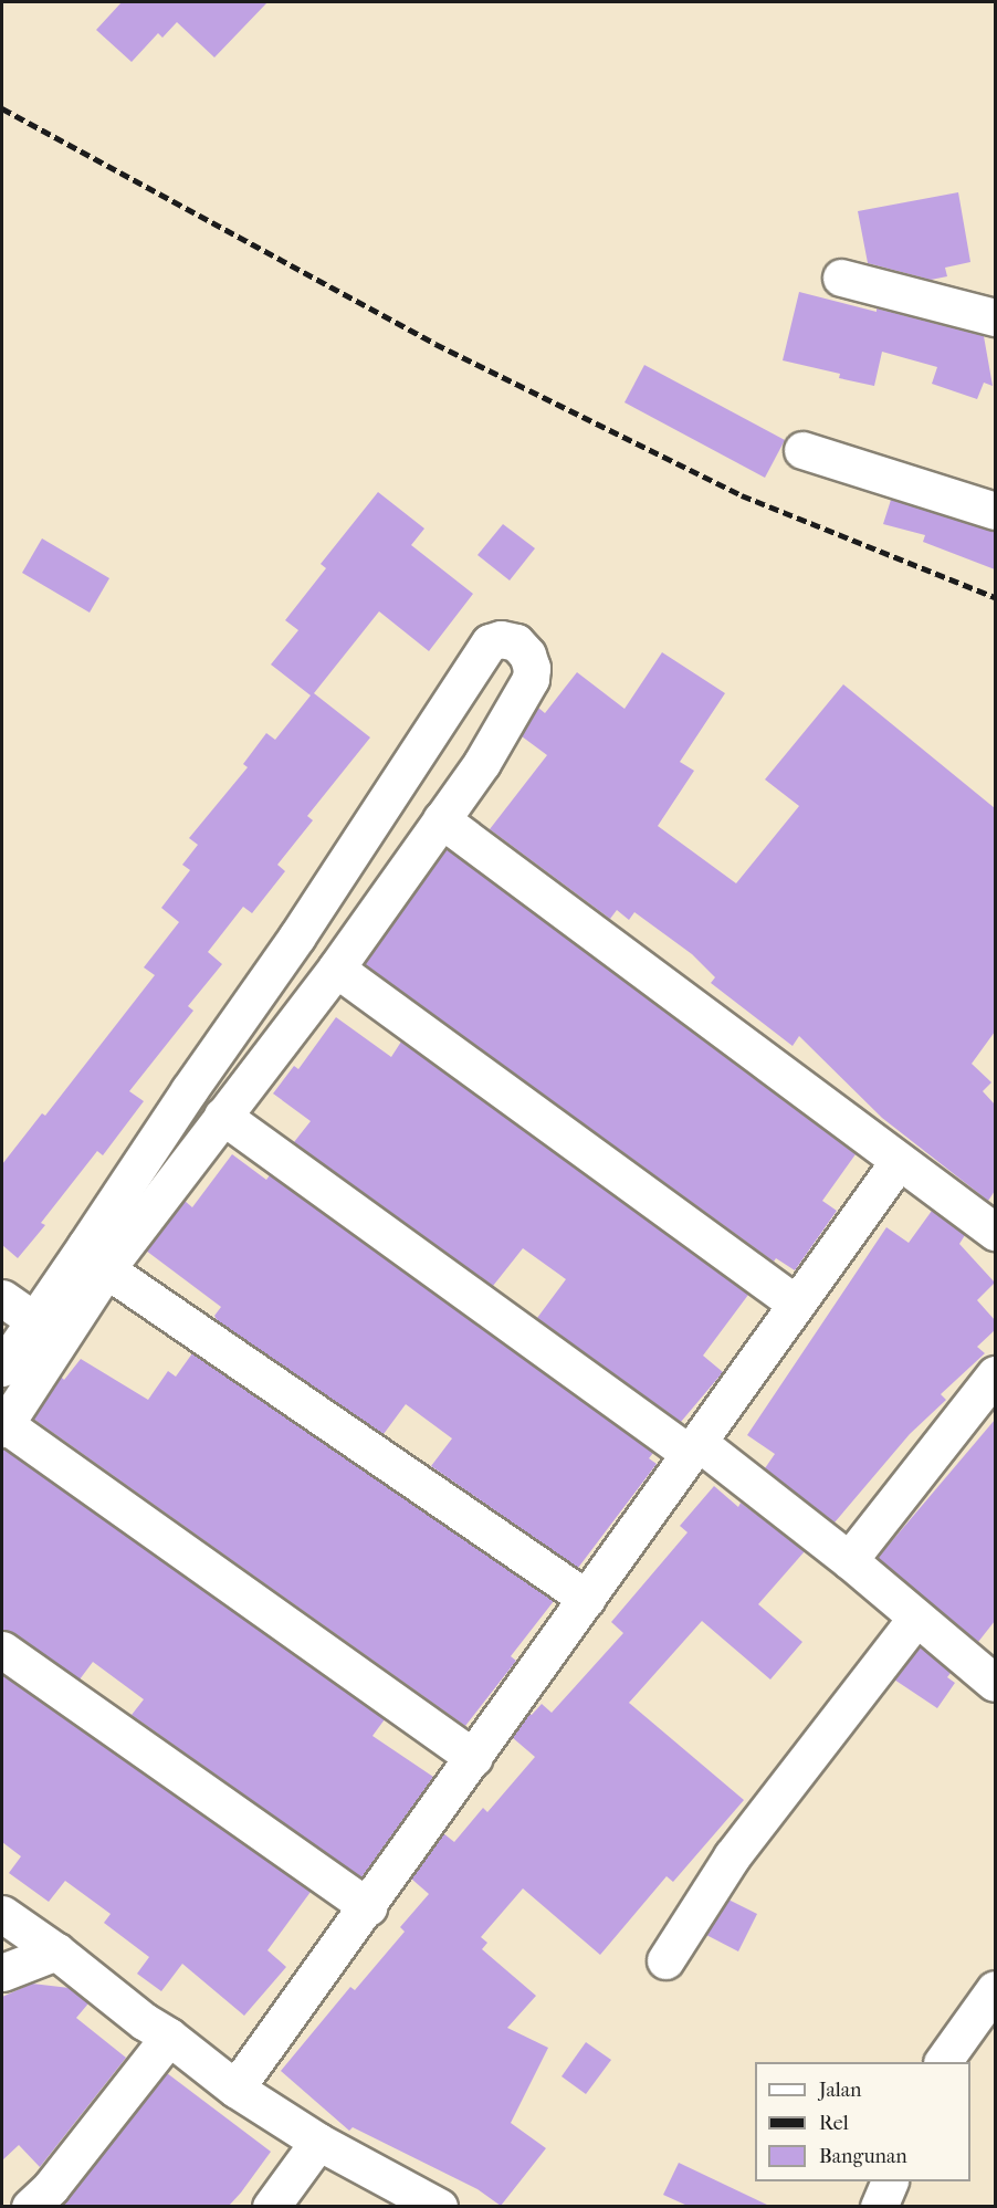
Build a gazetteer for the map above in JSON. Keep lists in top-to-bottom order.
{
  "legend": ["Jalan", "Rel", "Bangunan"]
}
